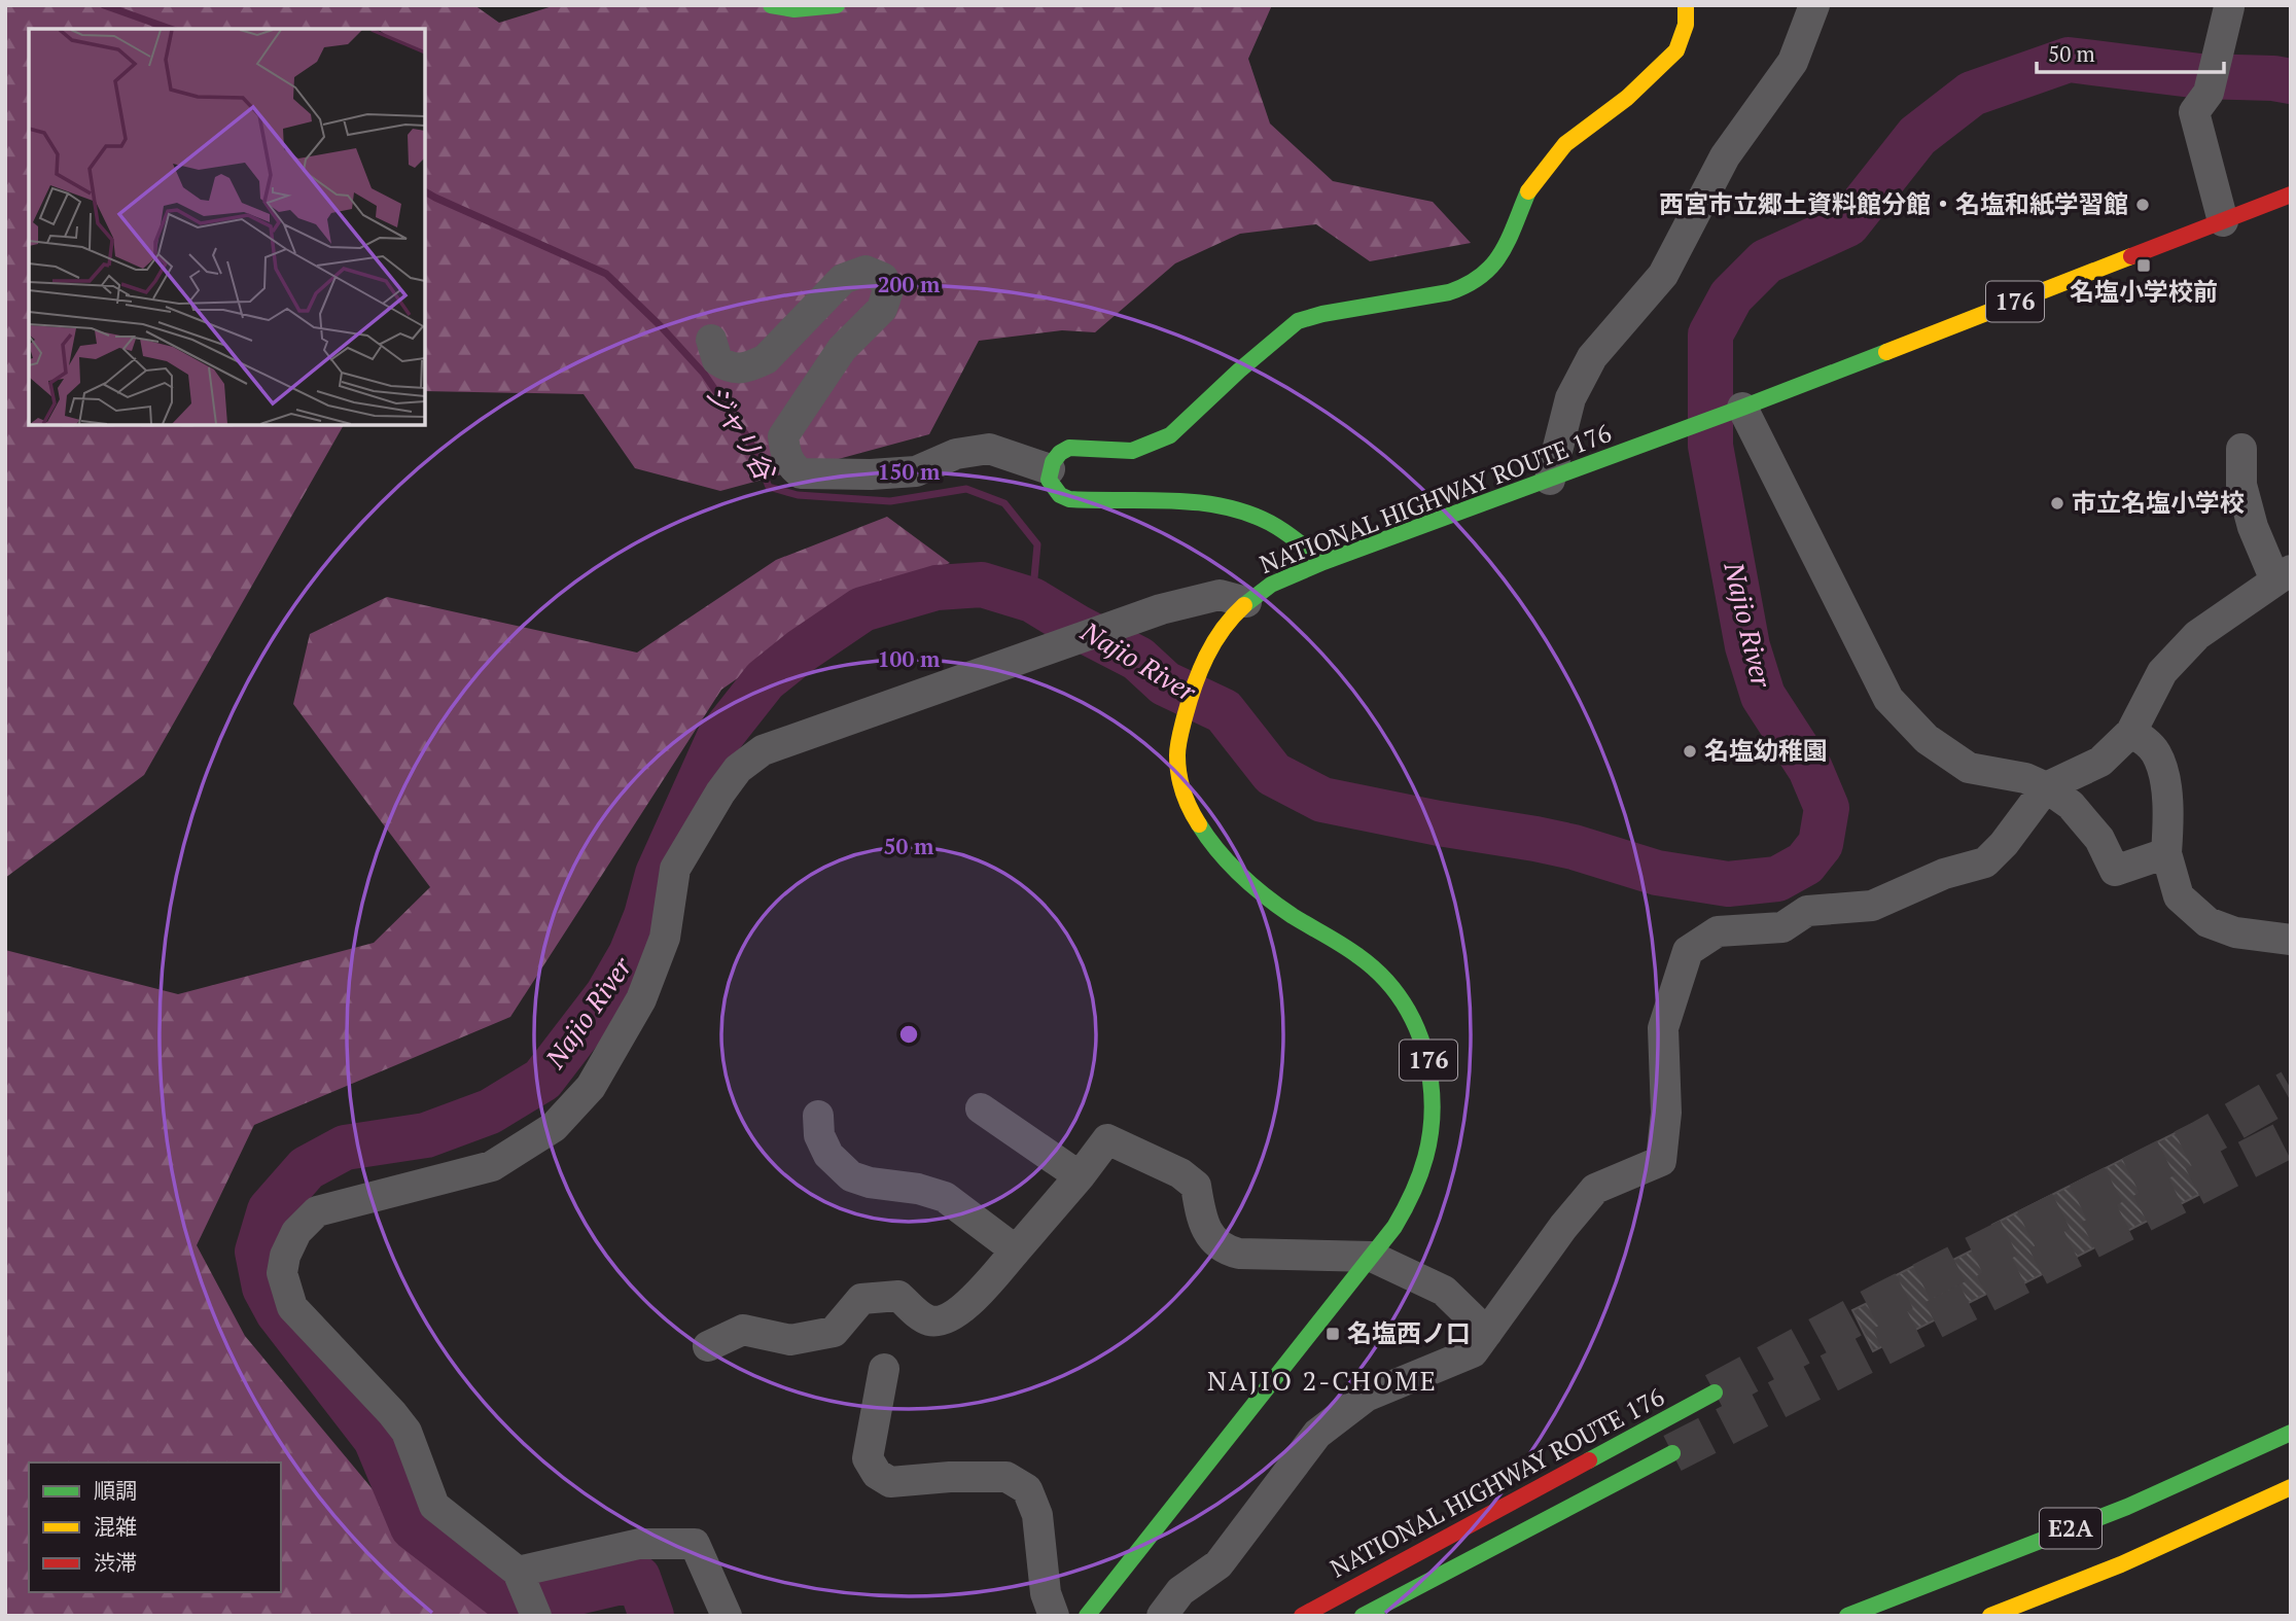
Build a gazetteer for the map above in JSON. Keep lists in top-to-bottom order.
{
  "streets": {
    "main road": ["176", "NATIONAL HIGHWAY ROUTE 176", "E2A"]
  },
  "districts": ["NAJIO 2-CHOME"],
  "water": ["ジャリ谷", "Najio River"],
  "places": {
    "other": ["西宮市立郷土資料館分館・名塩和紙学習館", "市立名塩小学校", "名塩幼稚園"],
    "transit": ["名塩小学校前", "名塩西ノ口"]
  },
  "legend": ["順調", "混雑", "渋滞"],
  "scale_bar": "50 m",
  "rings": [
    "200 m",
    "150 m",
    "100 m",
    "50 m"
  ]
}
